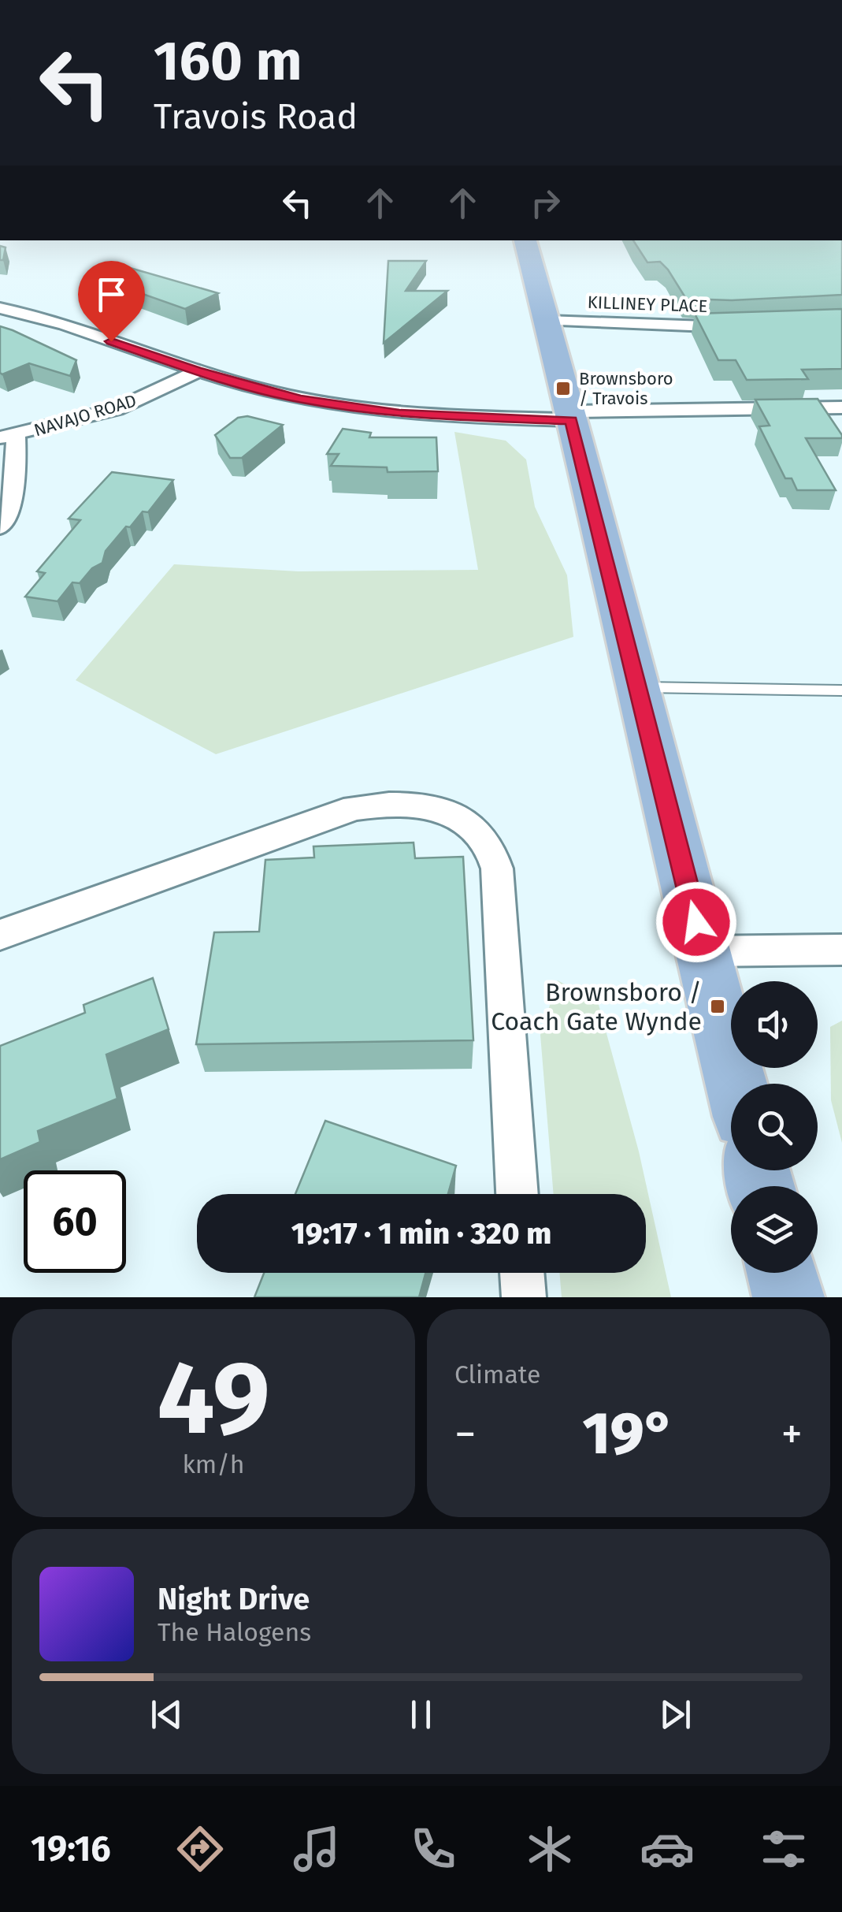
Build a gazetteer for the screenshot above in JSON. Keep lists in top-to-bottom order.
{
  "streets": {
    "street": ["KILLINEY PLACE", "NAVAJO ROAD"]
  },
  "places": {
    "transit": ["Brownsboro / Travois", "Brownsboro / Coach Gate Wynde"]
  },
  "page": {
    "turn": ["160 m", "Travois Road"],
    "limit": "60",
    "trip": "19:17 · 1 min · 320 m",
    "tile": [
      ["49", "km/h"],
      "Climate"
    ],
    "heat": ["−", "19°", "+"],
    "song": ["Night Drive", "The Halogens"],
    "tabs": "19:16"
  }
}
